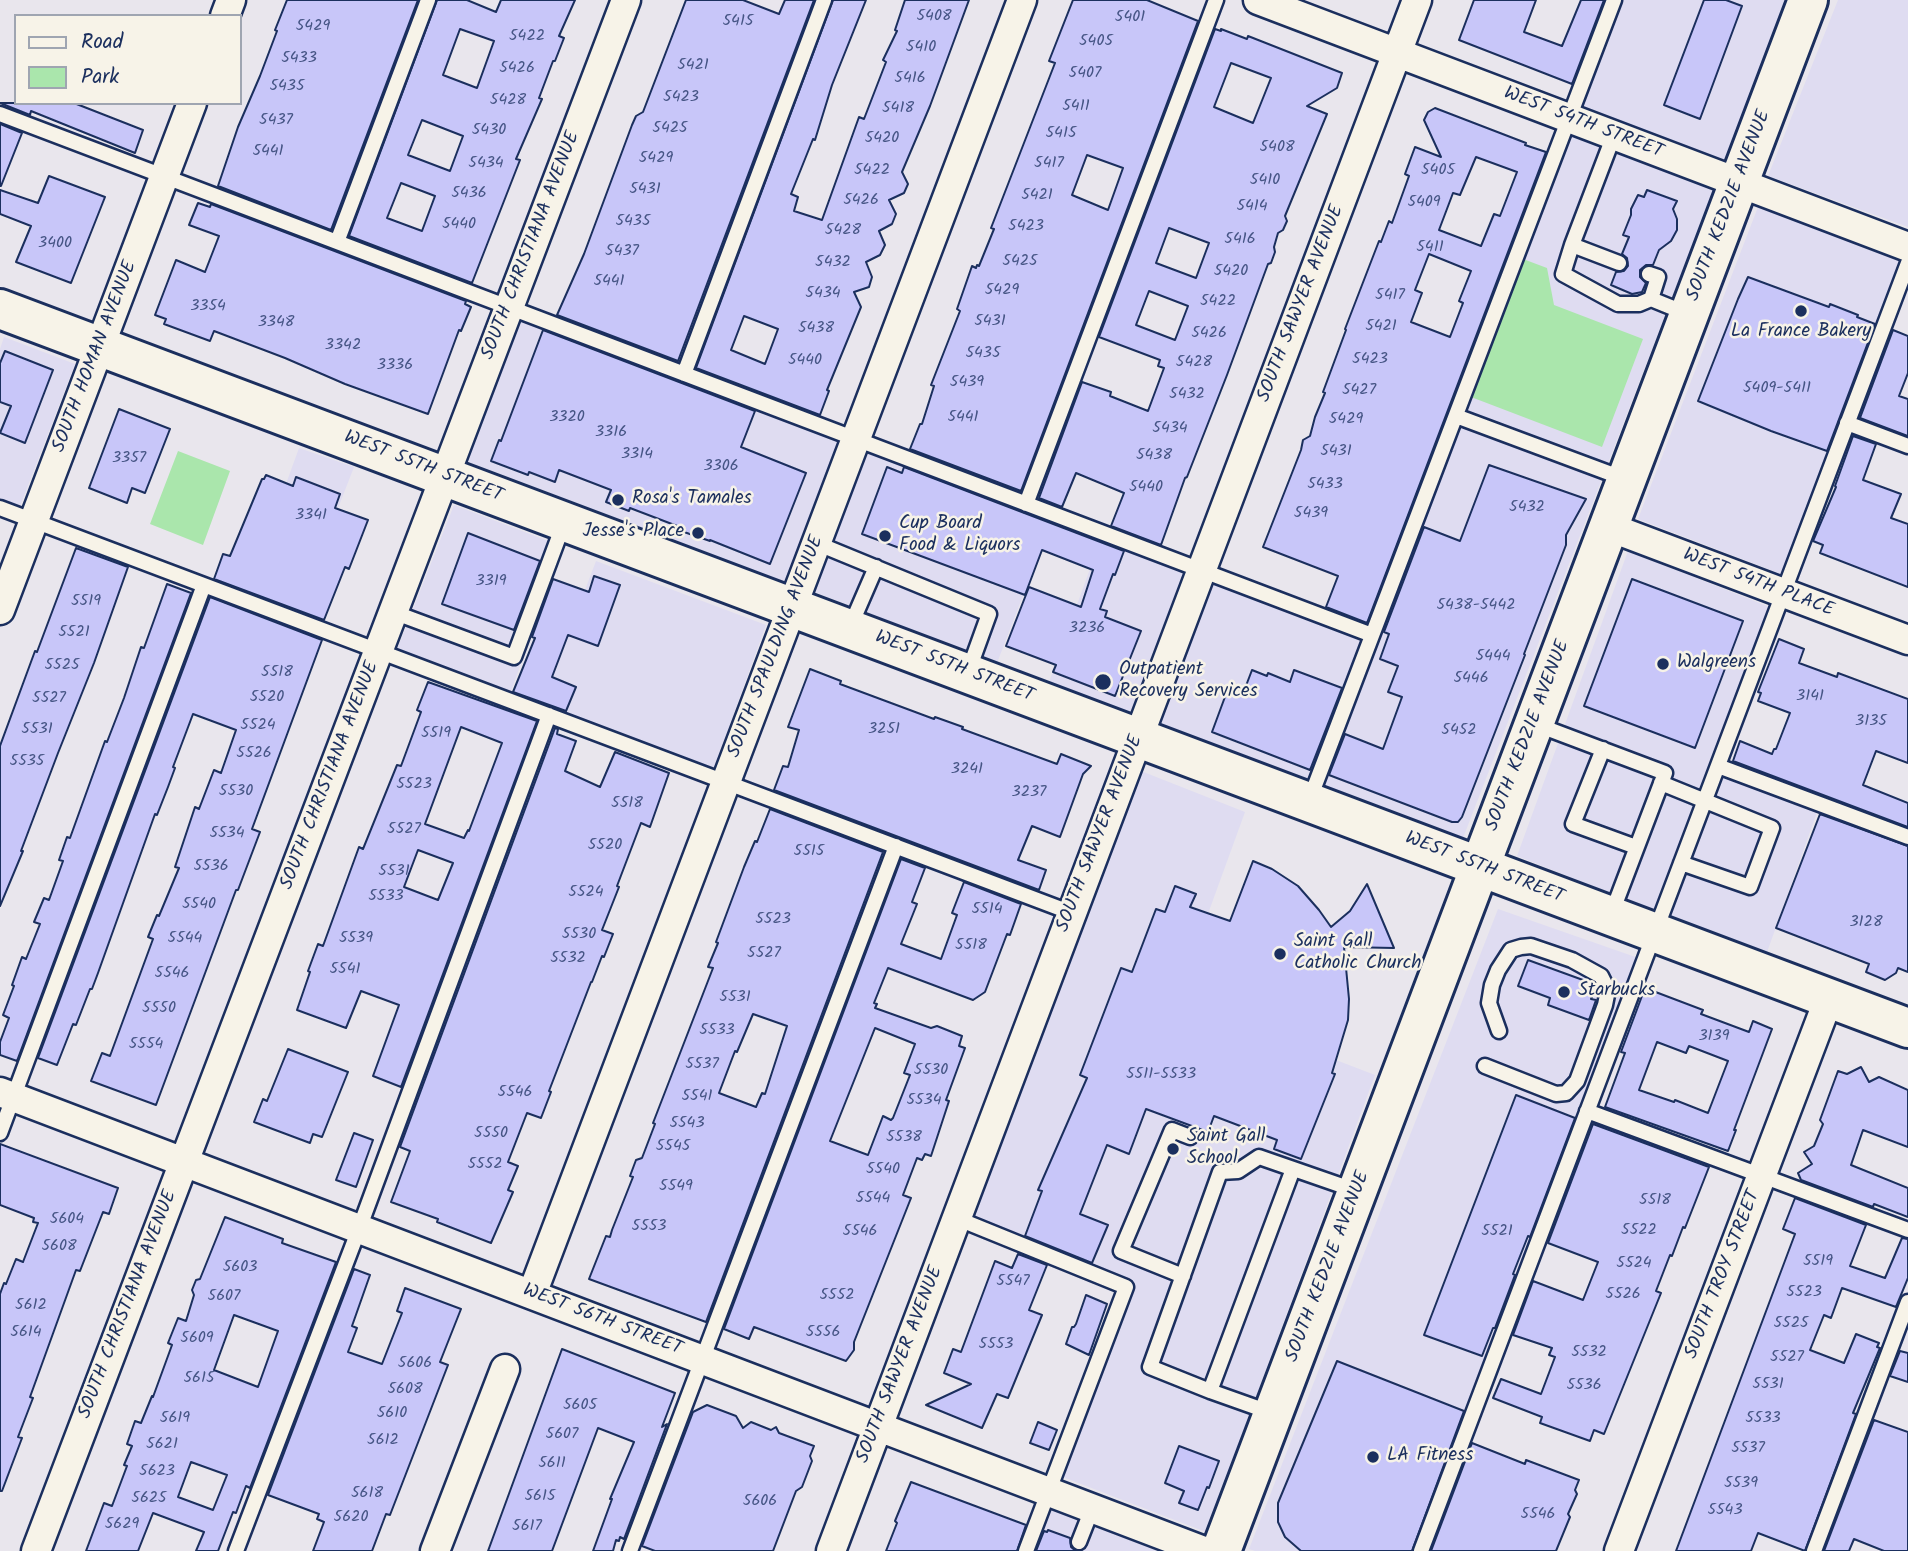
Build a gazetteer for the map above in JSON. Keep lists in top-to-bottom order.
{
  "streets": {
    "main road": ["SOUTH KEDZIE AVENUE", "WEST 55TH STREET"],
    "street": [
      "WEST 54TH STREET",
      "SOUTH CHRISTIANA AVENUE",
      "SOUTH SAWYER AVENUE",
      "SOUTH HOMAN AVENUE",
      "WEST 54TH PLACE",
      "SOUTH SPAULDING AVENUE",
      "SOUTH TROY STREET",
      "WEST 56TH STREET"
    ]
  },
  "crossings": [
    ["WEST 54TH STREET", "SOUTH KEDZIE AVENUE"],
    ["WEST 54TH STREET", "SOUTH SAWYER AVENUE"],
    ["SOUTH KEDZIE AVENUE", "WEST 55TH STREET"],
    ["SOUTH KEDZIE AVENUE", "WEST 54TH PLACE"],
    ["SOUTH CHRISTIANA AVENUE", "WEST 55TH STREET"],
    ["SOUTH CHRISTIANA AVENUE", "WEST 56TH STREET"],
    ["SOUTH SAWYER AVENUE", "WEST 55TH STREET"],
    ["SOUTH SAWYER AVENUE", "WEST 56TH STREET"],
    ["SOUTH HOMAN AVENUE", "WEST 55TH STREET"],
    ["WEST 55TH STREET", "SOUTH SPAULDING AVENUE"],
    ["WEST 55TH STREET", "SOUTH TROY STREET"],
    ["SOUTH SPAULDING AVENUE", "WEST 56TH STREET"]
  ],
  "places": [
    "La France Bakery",
    "Rosa's Tamales",
    "Jesse's Place",
    "Cup Board Food & Liquors",
    "Walgreens",
    "Outpatient Recovery Services",
    "Saint Gall Catholic Church",
    "Starbucks",
    "Saint Gall School",
    "LA Fitness"
  ],
  "house_numbers": [
    "5408",
    "5401",
    "5415",
    "5429",
    "5422",
    "5405",
    "5410",
    "5433",
    "5421",
    "5426",
    "5407",
    "5416",
    "5435",
    "5423",
    "5428",
    "5411",
    "5418",
    "5437",
    "5425",
    "5430",
    "5415",
    "5420",
    "5408",
    "5441",
    "5429",
    "5434",
    "5417",
    "5422",
    "5405",
    "5410",
    "5431",
    "5436",
    "5421",
    "5426",
    "5409",
    "5414",
    "5435",
    "5440",
    "5423",
    "5428",
    "5416",
    "3400",
    "5411",
    "5437",
    "5425",
    "5432",
    "5420",
    "5441",
    "5429",
    "5434",
    "5417",
    "5422",
    "3354",
    "5431",
    "3348",
    "5421",
    "5438",
    "5426",
    "3342",
    "5435",
    "5423",
    "5440",
    "5428",
    "3336",
    "5439",
    "5409-5411",
    "5427",
    "5432",
    "3320",
    "5441",
    "5429",
    "5434",
    "3316",
    "5431",
    "3314",
    "5438",
    "3357",
    "3306",
    "5433",
    "5440",
    "5432",
    "5439",
    "3341",
    "3319",
    "5519",
    "5438-5442",
    "3236",
    "5521",
    "5444",
    "5525",
    "5518",
    "5446",
    "3141",
    "5520",
    "5527",
    "3135",
    "5524",
    "5531",
    "3251",
    "5452",
    "5519",
    "5526",
    "5535",
    "3241",
    "5523",
    "5530",
    "3237",
    "5518",
    "5527",
    "5534",
    "5520",
    "5515",
    "5536",
    "5531",
    "5524",
    "5533",
    "5540",
    "5514",
    "5523",
    "3128",
    "5530",
    "5544",
    "5539",
    "5518",
    "5527",
    "5532",
    "5541",
    "5546",
    "5531",
    "5550",
    "5533",
    "3139",
    "5554",
    "5537",
    "5530",
    "5511-5533",
    "5546",
    "5541",
    "5534",
    "5543",
    "5550",
    "5538",
    "5545",
    "5552",
    "5540",
    "5549",
    "5544",
    "5518",
    "5604",
    "5553",
    "5522",
    "5546",
    "5521",
    "5608",
    "5519",
    "5524",
    "5603",
    "5547",
    "5523",
    "5526",
    "5552",
    "5607",
    "5612",
    "5525",
    "5614",
    "5556",
    "5609",
    "5553",
    "5532",
    "5527",
    "5606",
    "5615",
    "5531",
    "5536",
    "5608",
    "5605",
    "5610",
    "5619",
    "5533",
    "5607",
    "5612",
    "5621",
    "5537",
    "5611",
    "5623",
    "5539",
    "5618",
    "5615",
    "5625",
    "5606",
    "5543",
    "5546",
    "5620",
    "5629",
    "5617"
  ],
  "legend": ["Road", "Park"]
}
